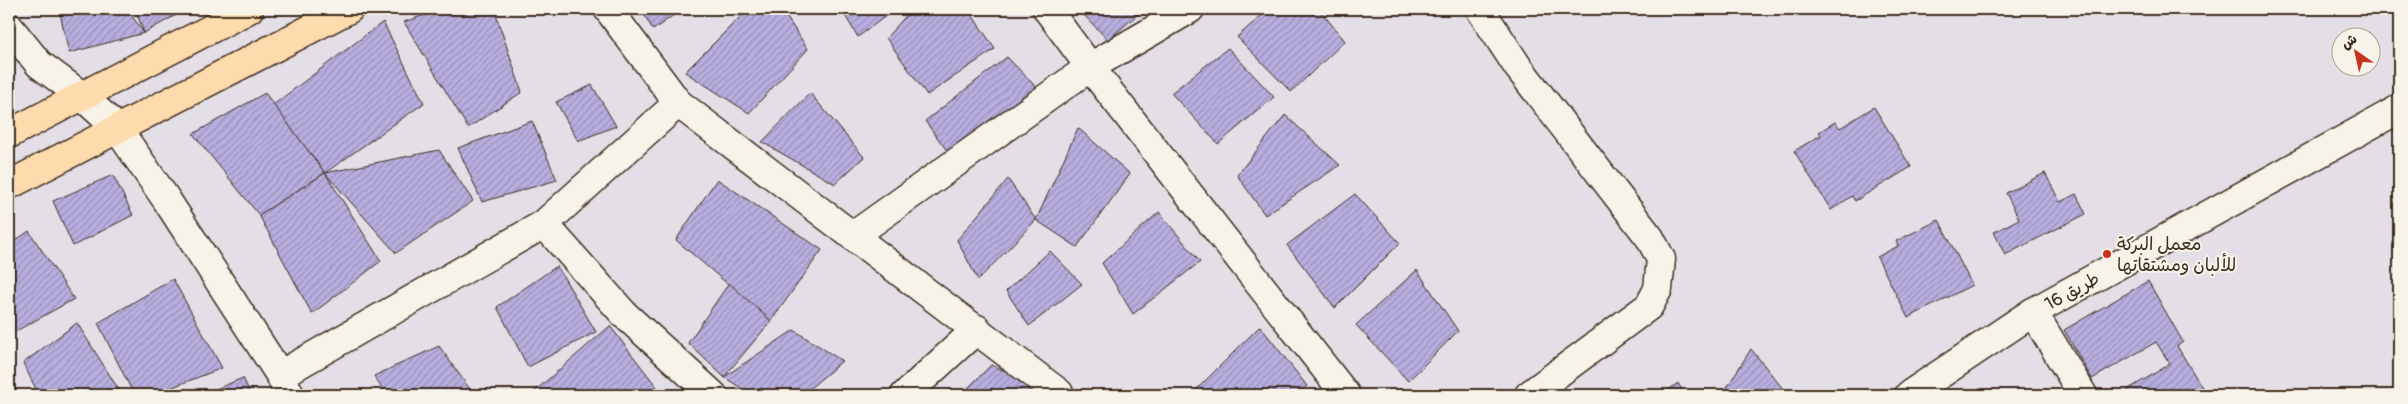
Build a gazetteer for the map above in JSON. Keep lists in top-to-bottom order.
{
  "streets": {
    "street": ["طريق 16"]
  },
  "places": ["معمل البركة للألبان ومشتقاتها"],
  "north": "top left"
}
